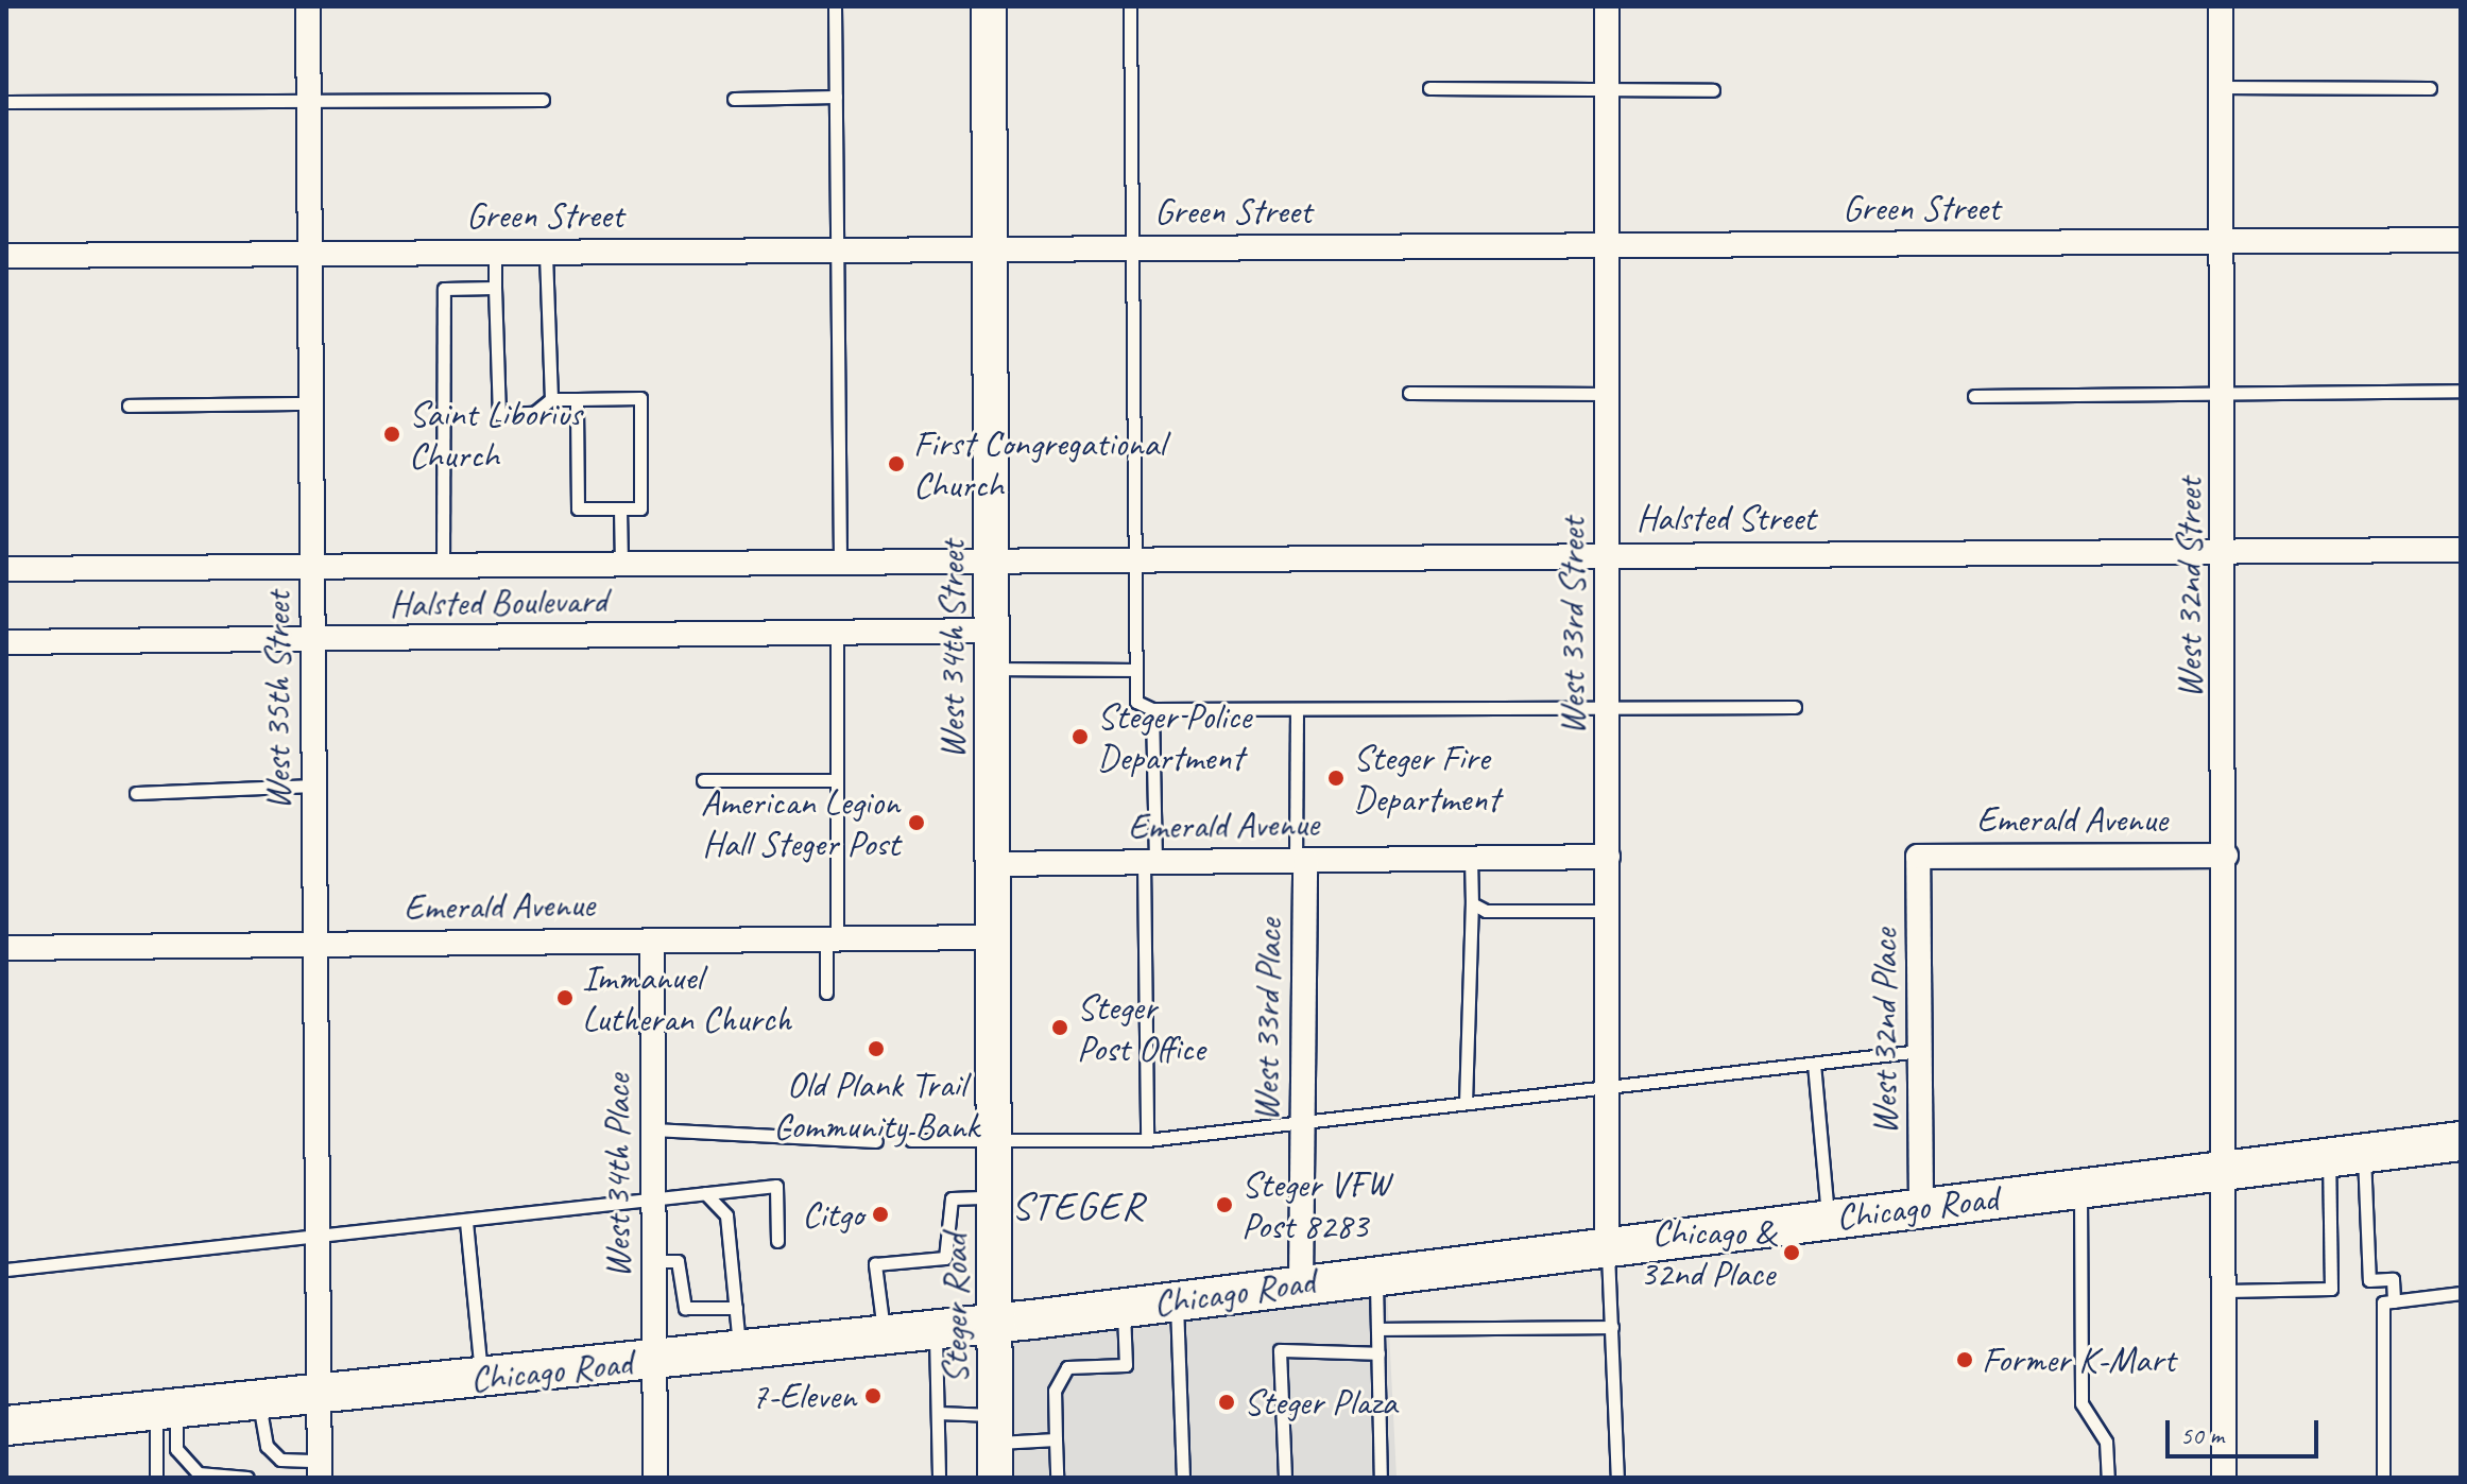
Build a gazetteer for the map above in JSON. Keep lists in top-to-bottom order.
{
  "streets": {
    "main road": ["Chicago Road"],
    "street": [
      "Green Street",
      "Halsted Street",
      "West 32nd Street",
      "Halsted Boulevard",
      "West 33rd Street",
      "West 34th Street",
      "West 35th Street",
      "Emerald Avenue",
      "West 33rd Place",
      "West 32nd Place",
      "West 34th Place",
      "Steger Road"
    ]
  },
  "crossings": [
    ["Green Street", "West 32nd Street"],
    ["Green Street", "West 33rd Street"],
    ["Green Street", "West 34th Street"],
    ["Green Street", "West 35th Street"],
    ["Halsted Street", "West 32nd Street"],
    ["Halsted Street", "Halsted Boulevard"],
    ["Halsted Street", "West 33rd Street"],
    ["Halsted Street", "West 34th Street"],
    ["West 32nd Street", "Emerald Avenue"],
    ["West 32nd Street", "Chicago Road"],
    ["Halsted Boulevard", "West 34th Street"],
    ["Halsted Boulevard", "West 35th Street"],
    ["West 33rd Street", "Emerald Avenue"],
    ["West 33rd Street", "Chicago Road"],
    ["West 34th Street", "Emerald Avenue"],
    ["West 34th Street", "Steger Road"],
    ["West 35th Street", "Emerald Avenue"],
    ["West 35th Street", "Chicago Road"],
    ["Emerald Avenue", "West 33rd Place"],
    ["Emerald Avenue", "West 32nd Place"],
    ["Emerald Avenue", "West 34th Place"],
    ["West 33rd Place", "Chicago Road"],
    ["West 32nd Place", "Chicago Road"],
    ["West 34th Place", "Chicago Road"],
    ["Chicago Road", "Steger Road"]
  ],
  "districts": ["STEGER"],
  "places": [
    "Saint Liborius Church",
    "First Congregational Church",
    "Steger Police Department",
    "Steger Fire Department",
    "American Legion Hall Steger Post",
    "Immanuel Lutheran Church",
    "Steger Post Office",
    "Old Plank Trail Community Bank",
    "Steger VFW Post 8283",
    "Citgo",
    "Chicago & 32nd Place",
    "Former K-Mart",
    "7-Eleven",
    "Steger Plaza"
  ],
  "scale_bar": "50 m"
}
